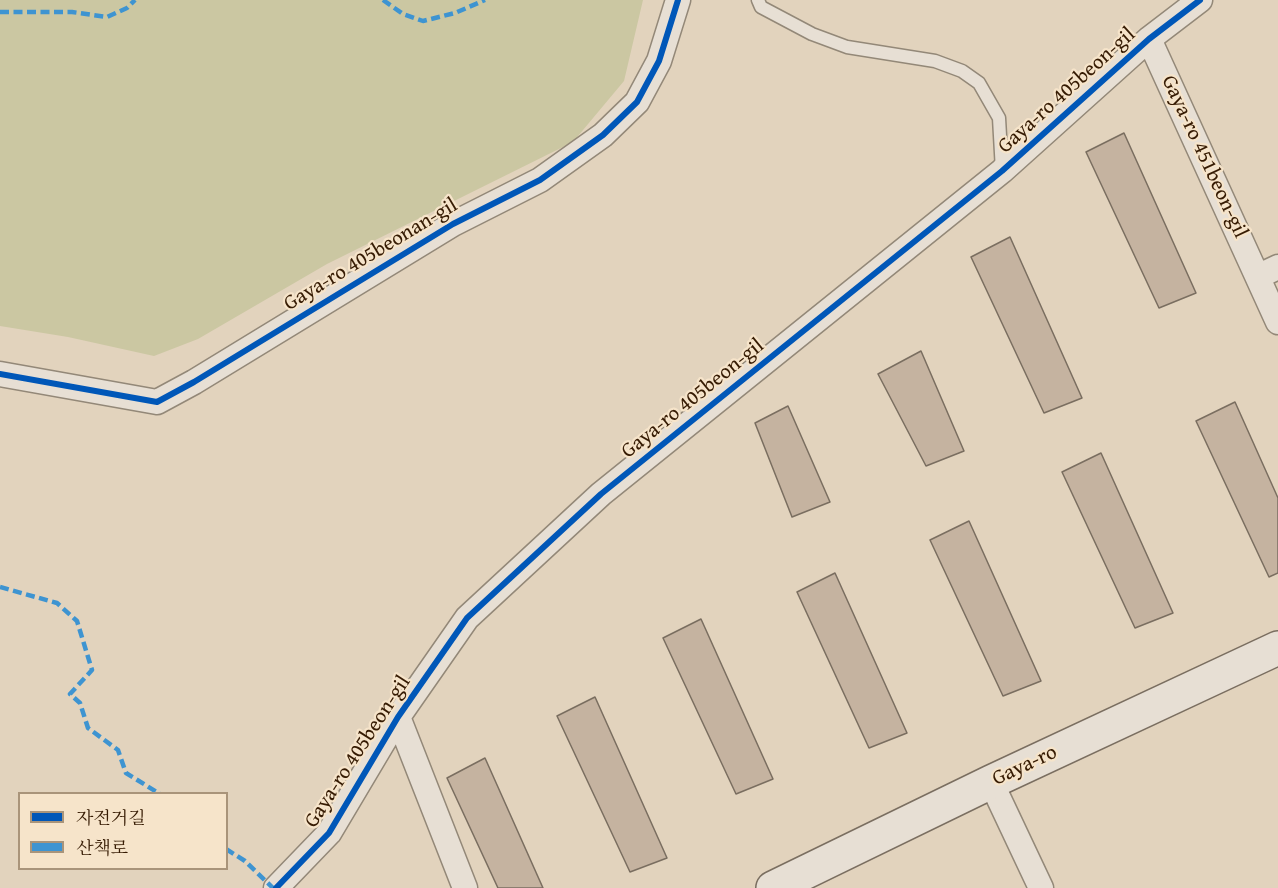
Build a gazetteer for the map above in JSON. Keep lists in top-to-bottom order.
{
  "streets": {
    "main road": ["Gaya-ro"],
    "street": ["Gaya-ro 405beon-gil", "Gaya-ro 451beon-gil", "Gaya-ro 405beonan-gil"]
  },
  "crossings": [
    ["Gaya-ro 405beon-gil", "Gaya-ro 451beon-gil"]
  ],
  "legend": ["자전거길", "산책로"]
}
